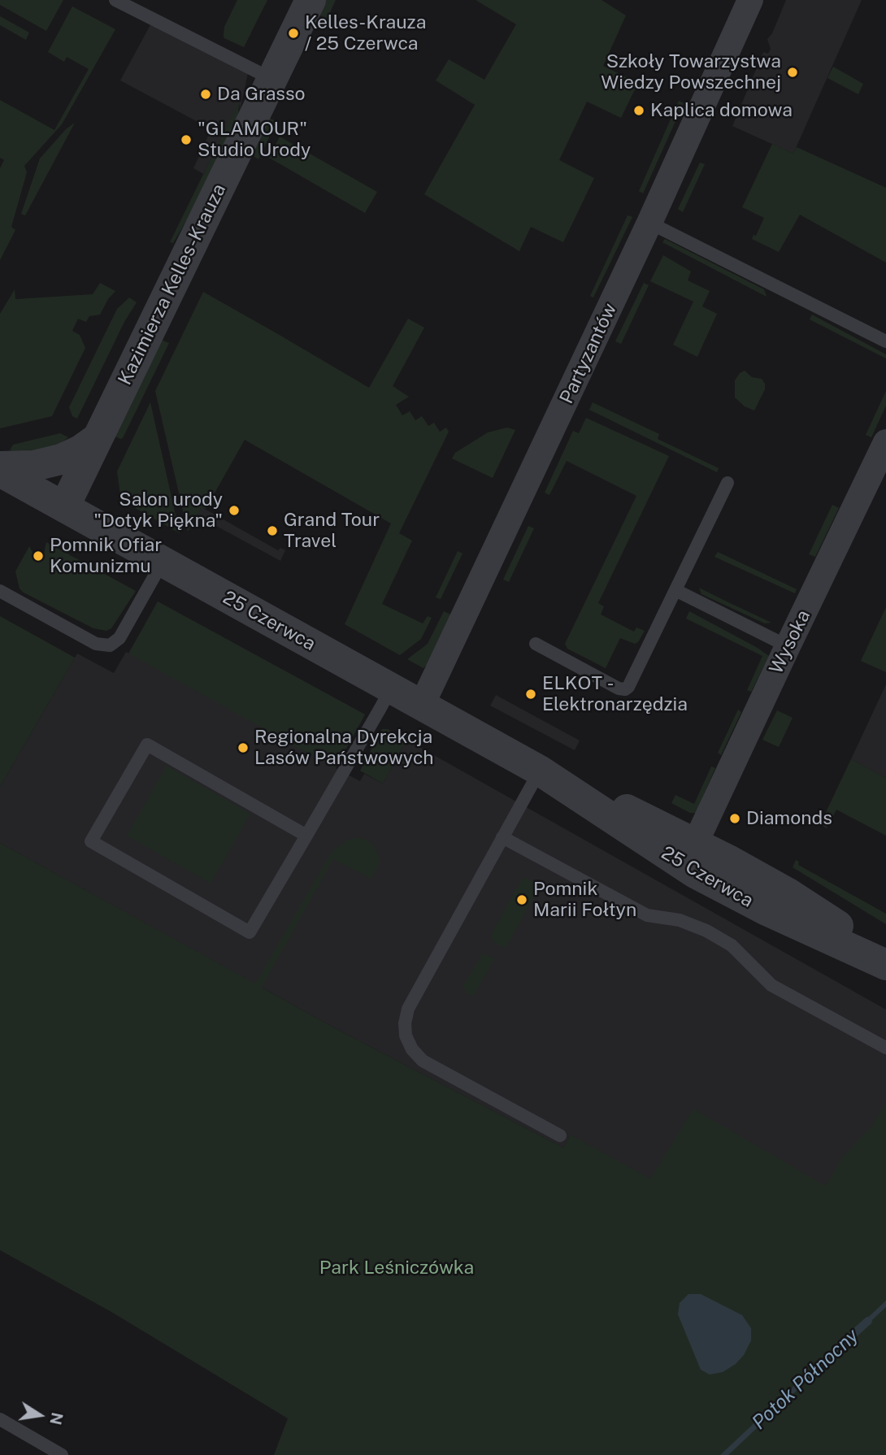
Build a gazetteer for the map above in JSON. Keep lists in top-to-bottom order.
{
  "streets": {
    "street": [
      "Kazimierza Kelles-Krauza",
      "Partyzantów",
      "25 Czerwca",
      "Wysoka"
    ]
  },
  "crossings": [
    ["Kazimierza Kelles-Krauza", "25 Czerwca"],
    ["Partyzantów", "25 Czerwca"],
    ["25 Czerwca", "Wysoka"]
  ],
  "water": ["Potok Północny"],
  "parks": ["Park Leśniczówka"],
  "places": [
    "Kelles-Krauza / 25 Czerwca",
    "Szkoły Towarzystwa Wiedzy Powszechnej",
    "Da Grasso",
    "Kaplica domowa",
    "\"GLAMOUR\" Studio Urody",
    "Salon urody \"Dotyk Piękna\"",
    "Grand Tour Travel",
    "Pomnik Ofiar Komunizmu",
    "ELKOT - Elektronarzędzia",
    "Regionalna Dyrekcja Lasów Państwowych",
    "Diamonds",
    "Pomnik Marii Fołtyn"
  ],
  "north": "right"
}
